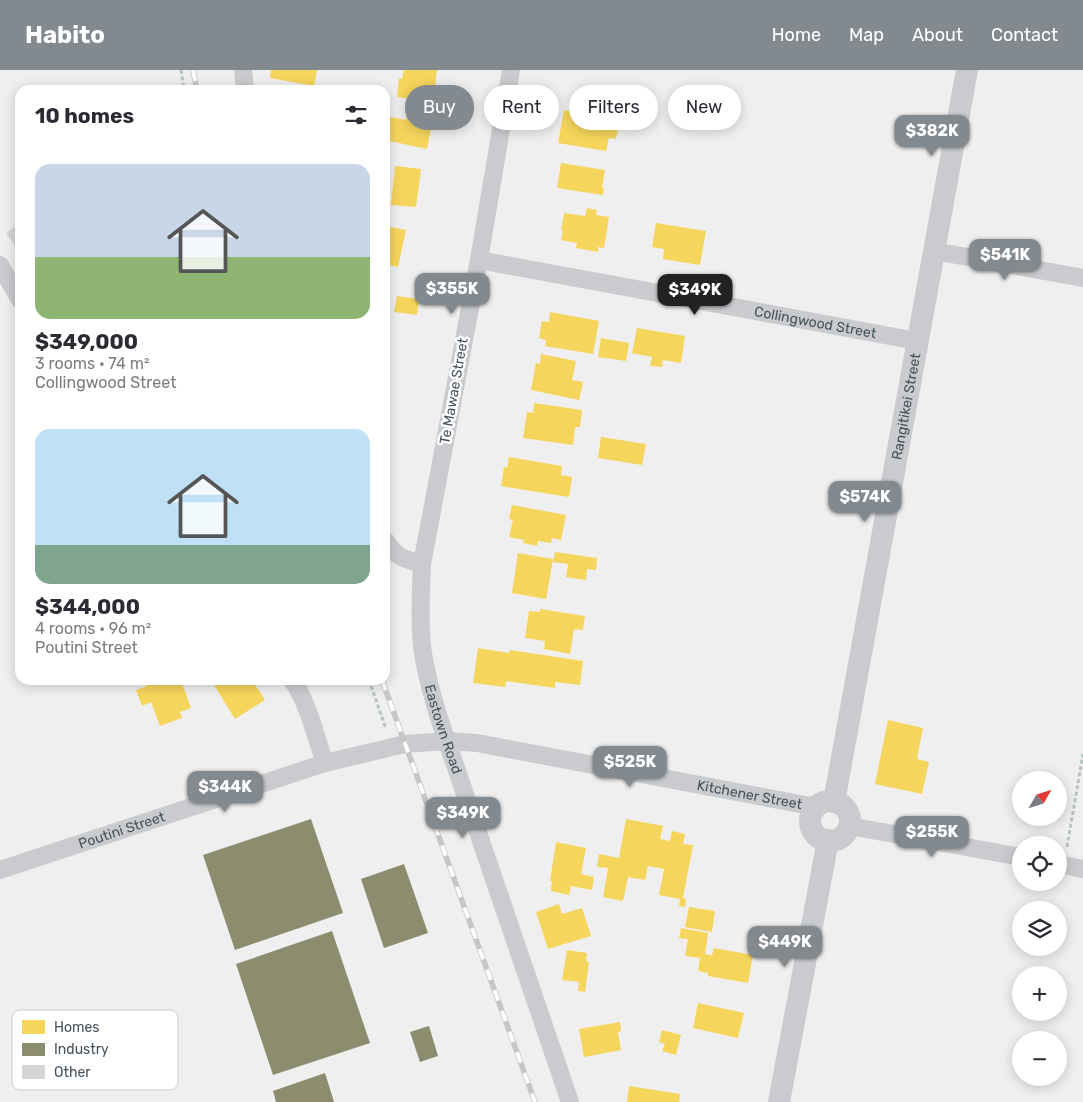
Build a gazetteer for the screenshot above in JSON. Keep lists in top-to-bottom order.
{
  "streets": {
    "street": [
      "Collingwood Street",
      "Te Mawae Street",
      "Rangitikei Street",
      "Eastown Road",
      "Kitchener Street",
      "Poutini Street"
    ]
  },
  "crossings": [
    ["Collingwood Street", "Te Mawae Street"],
    ["Collingwood Street", "Rangitikei Street"],
    ["Te Mawae Street", "Eastown Road"],
    ["Rangitikei Street", "Kitchener Street"],
    ["Eastown Road", "Kitchener Street"],
    ["Eastown Road", "Poutini Street"],
    ["Kitchener Street", "Poutini Street"]
  ],
  "legend": ["Homes", "Industry", "Other"],
  "north": "top right",
  "page": {
    "header": "Habito",
    "nav": [
      "Home",
      "Map",
      "About",
      "Contact"
    ],
    "chip": [
      "Buy",
      "Rent",
      "Filters",
      "New"
    ],
    "heading": "10 homes",
    "price": [
      "$382K",
      "$541K",
      "$355K",
      "$349K",
      "$574K",
      "$525K",
      "$344K",
      "$349K",
      "$255K",
      "$449K"
    ],
    "list": [
      {
        "name": "$349,000",
        "note": "3 rooms · 74 m² · Collingwood Street"
      },
      {
        "name": "$344,000",
        "note": "4 rooms · 96 m² · Poutini Street"
      }
    ],
    "map_buttons": ["+", "−"]
  }
}
